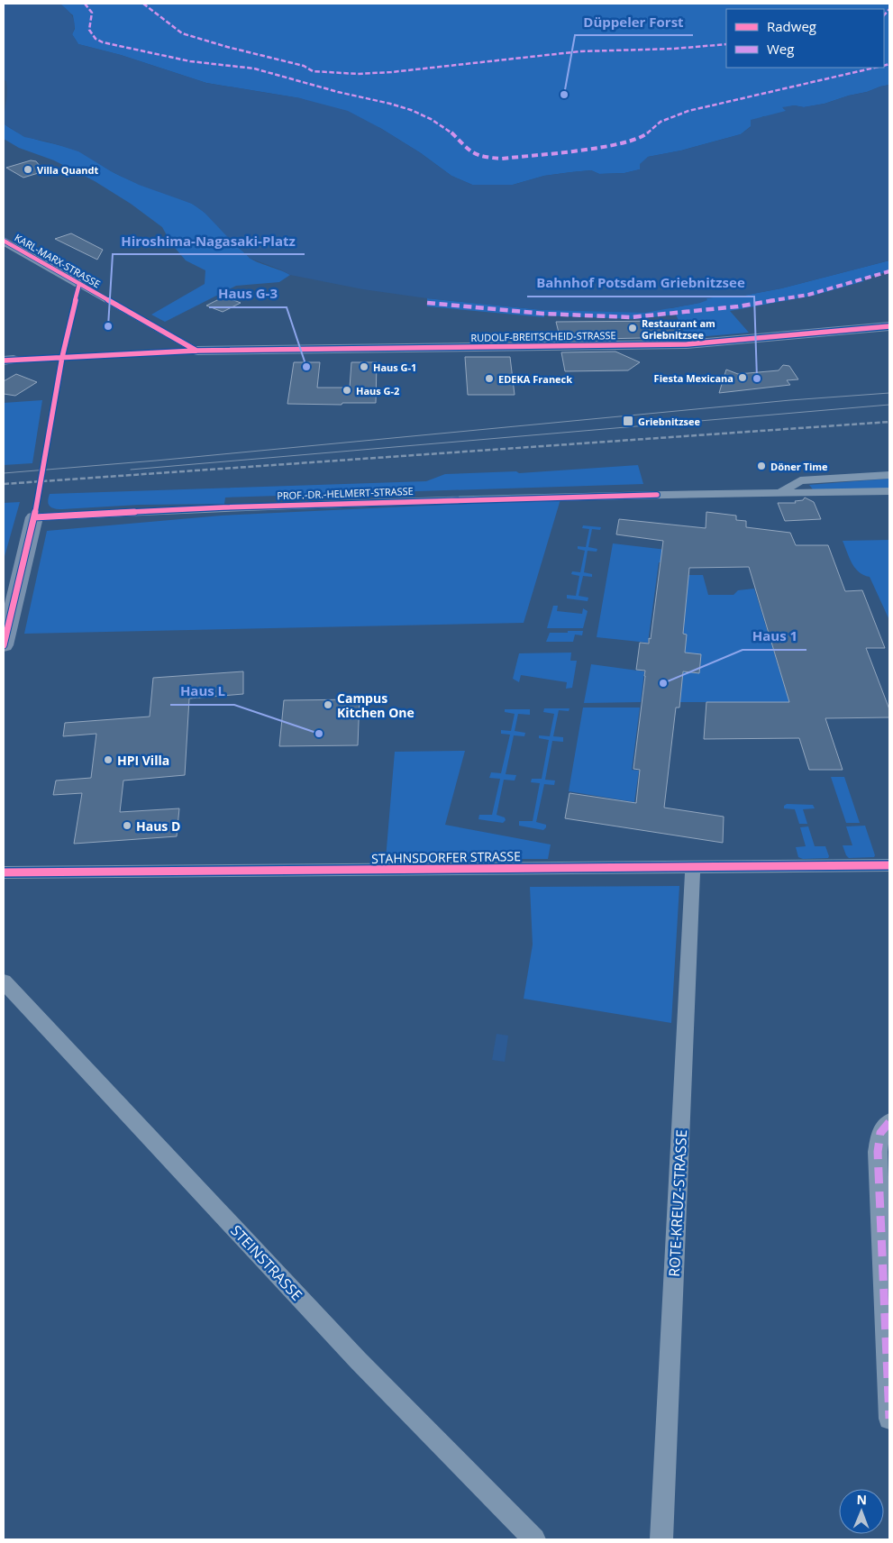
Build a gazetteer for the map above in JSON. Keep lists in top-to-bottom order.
{
  "streets": {
    "street": [
      "KARL-MARX-STRASSE",
      "RUDOLF-BREITSCHEID-STRASSE",
      "PROF.-DR.-HELMERT-STRASSE",
      "STAHNSDORFER STRASSE",
      "ROTE-KREUZ-STRASSE",
      "STEINSTRASSE"
    ]
  },
  "crossings": [
    ["KARL-MARX-STRASSE", "RUDOLF-BREITSCHEID-STRASSE"],
    ["STAHNSDORFER STRASSE", "ROTE-KREUZ-STRASSE"]
  ],
  "places": {
    "other": [
      "Düppeler Forst",
      "Villa Quandt",
      "Hiroshima-Nagasaki-Platz",
      "Restaurant am Griebnitzsee",
      "Haus G-3",
      "Haus G-1",
      "Fiesta Mexicana",
      "EDEKA Franeck",
      "Bahnhof Potsdam Griebnitzsee",
      "Haus G-2",
      "Döner Time",
      "Haus 1",
      "Campus Kitchen One",
      "Haus L",
      "HPI Villa",
      "Haus D"
    ],
    "transit": ["Griebnitzsee"]
  },
  "legend": ["Radweg", "Weg"],
  "north": "top"
}
